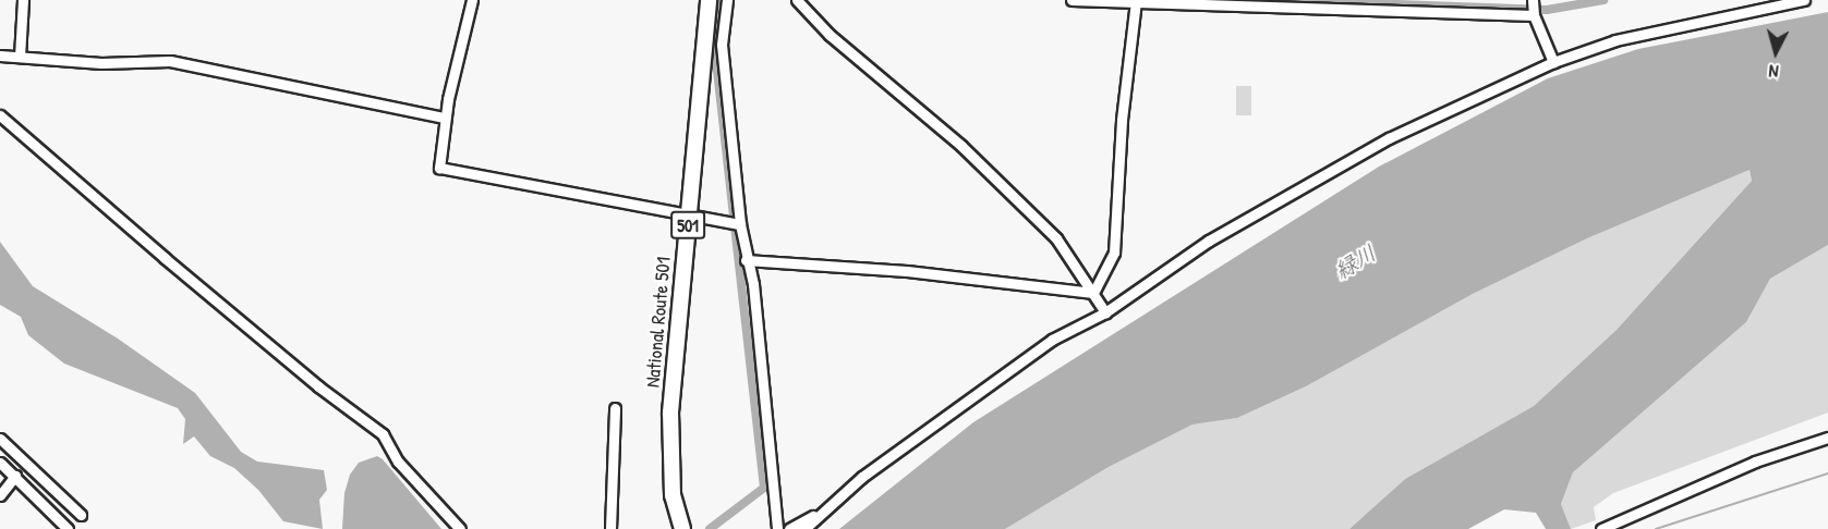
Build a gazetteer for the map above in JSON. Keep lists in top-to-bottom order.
{
  "streets": {
    "highway": ["501", "National Route 501"]
  },
  "water": ["緑川"],
  "north": "bottom"
}
